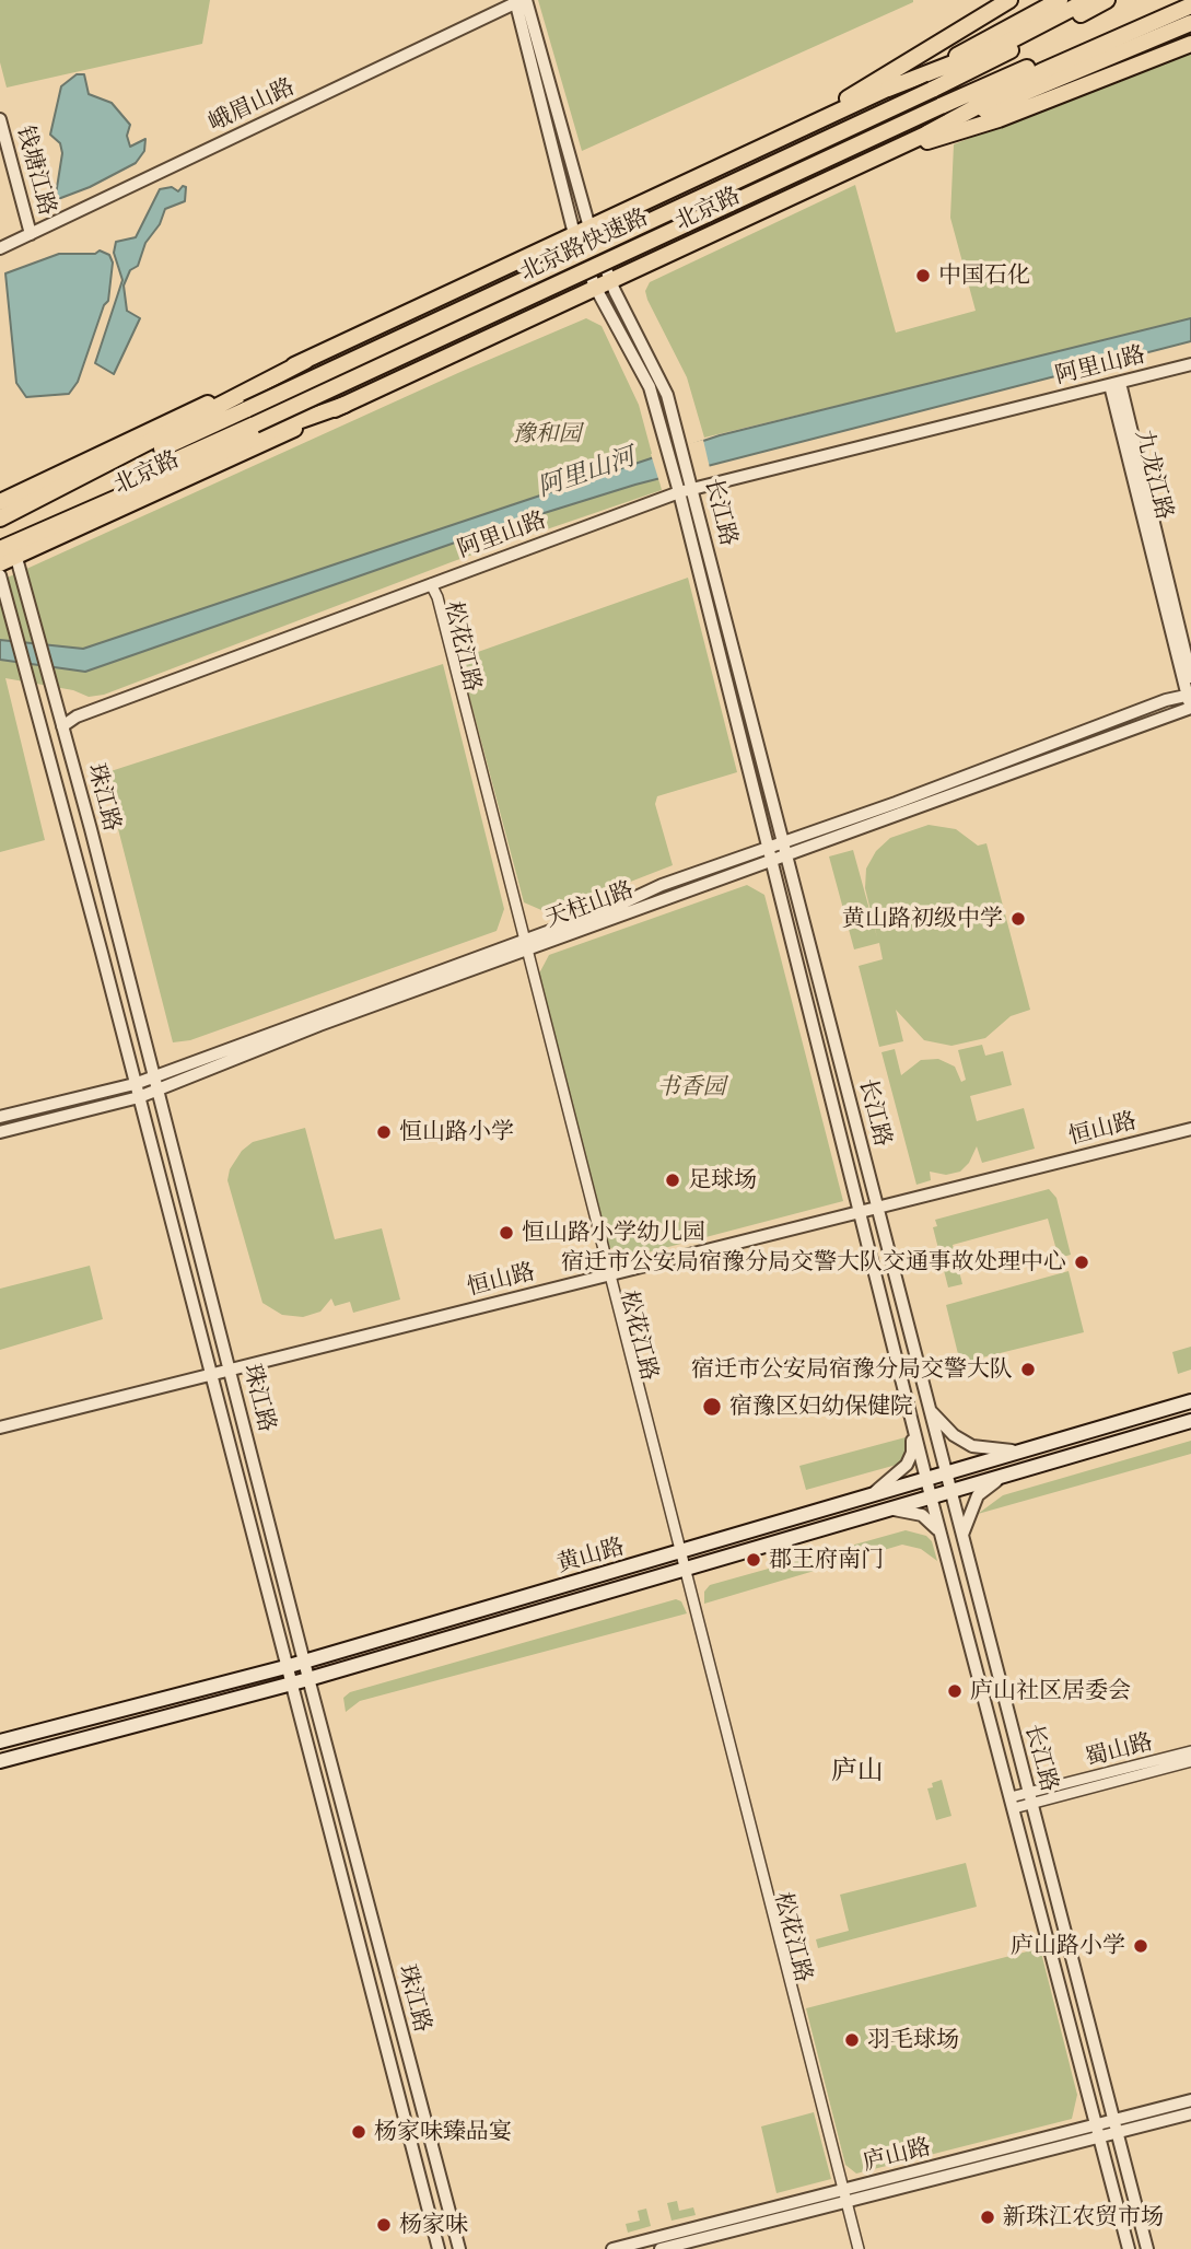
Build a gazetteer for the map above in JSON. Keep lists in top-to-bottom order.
{
  "streets": {
    "main road": ["北京路", "北京路快速路", "黄山路"],
    "street": [
      "峨眉山路",
      "钱塘江路",
      "阿里山路",
      "九龙江路",
      "长江路",
      "松花江路",
      "珠江路",
      "天柱山路",
      "恒山路",
      "蜀山路",
      "庐山路"
    ]
  },
  "crossings": [
    ["峨眉山路", "钱塘江路"],
    ["峨眉山路", "长江路"],
    ["北京路", "长江路"],
    ["北京路", "珠江路"],
    ["阿里山路", "九龙江路"],
    ["阿里山路", "长江路"],
    ["阿里山路", "松花江路"],
    ["阿里山路", "珠江路"],
    ["九龙江路", "天柱山路"],
    ["长江路", "天柱山路"],
    ["长江路", "恒山路"],
    ["长江路", "黄山路"],
    ["长江路", "蜀山路"],
    ["长江路", "庐山路"],
    ["松花江路", "天柱山路"],
    ["松花江路", "恒山路"],
    ["松花江路", "黄山路"],
    ["松花江路", "庐山路"],
    ["珠江路", "天柱山路"],
    ["珠江路", "恒山路"],
    ["珠江路", "黄山路"]
  ],
  "districts": ["庐山"],
  "water": ["阿里山河"],
  "parks": ["豫和园", "书香园"],
  "places": [
    "中国石化",
    "黄山路初级中学",
    "恒山路小学",
    "足球场",
    "恒山路小学幼儿园",
    "宿迁市公安局宿豫分局交警大队交通事故处理中心",
    "宿迁市公安局宿豫分局交警大队",
    "宿豫区妇幼保健院",
    "郡王府南门",
    "庐山社区居委会",
    "庐山路小学",
    "羽毛球场",
    "杨家味臻品宴",
    "新珠江农贸市场",
    "杨家味"
  ]
}
